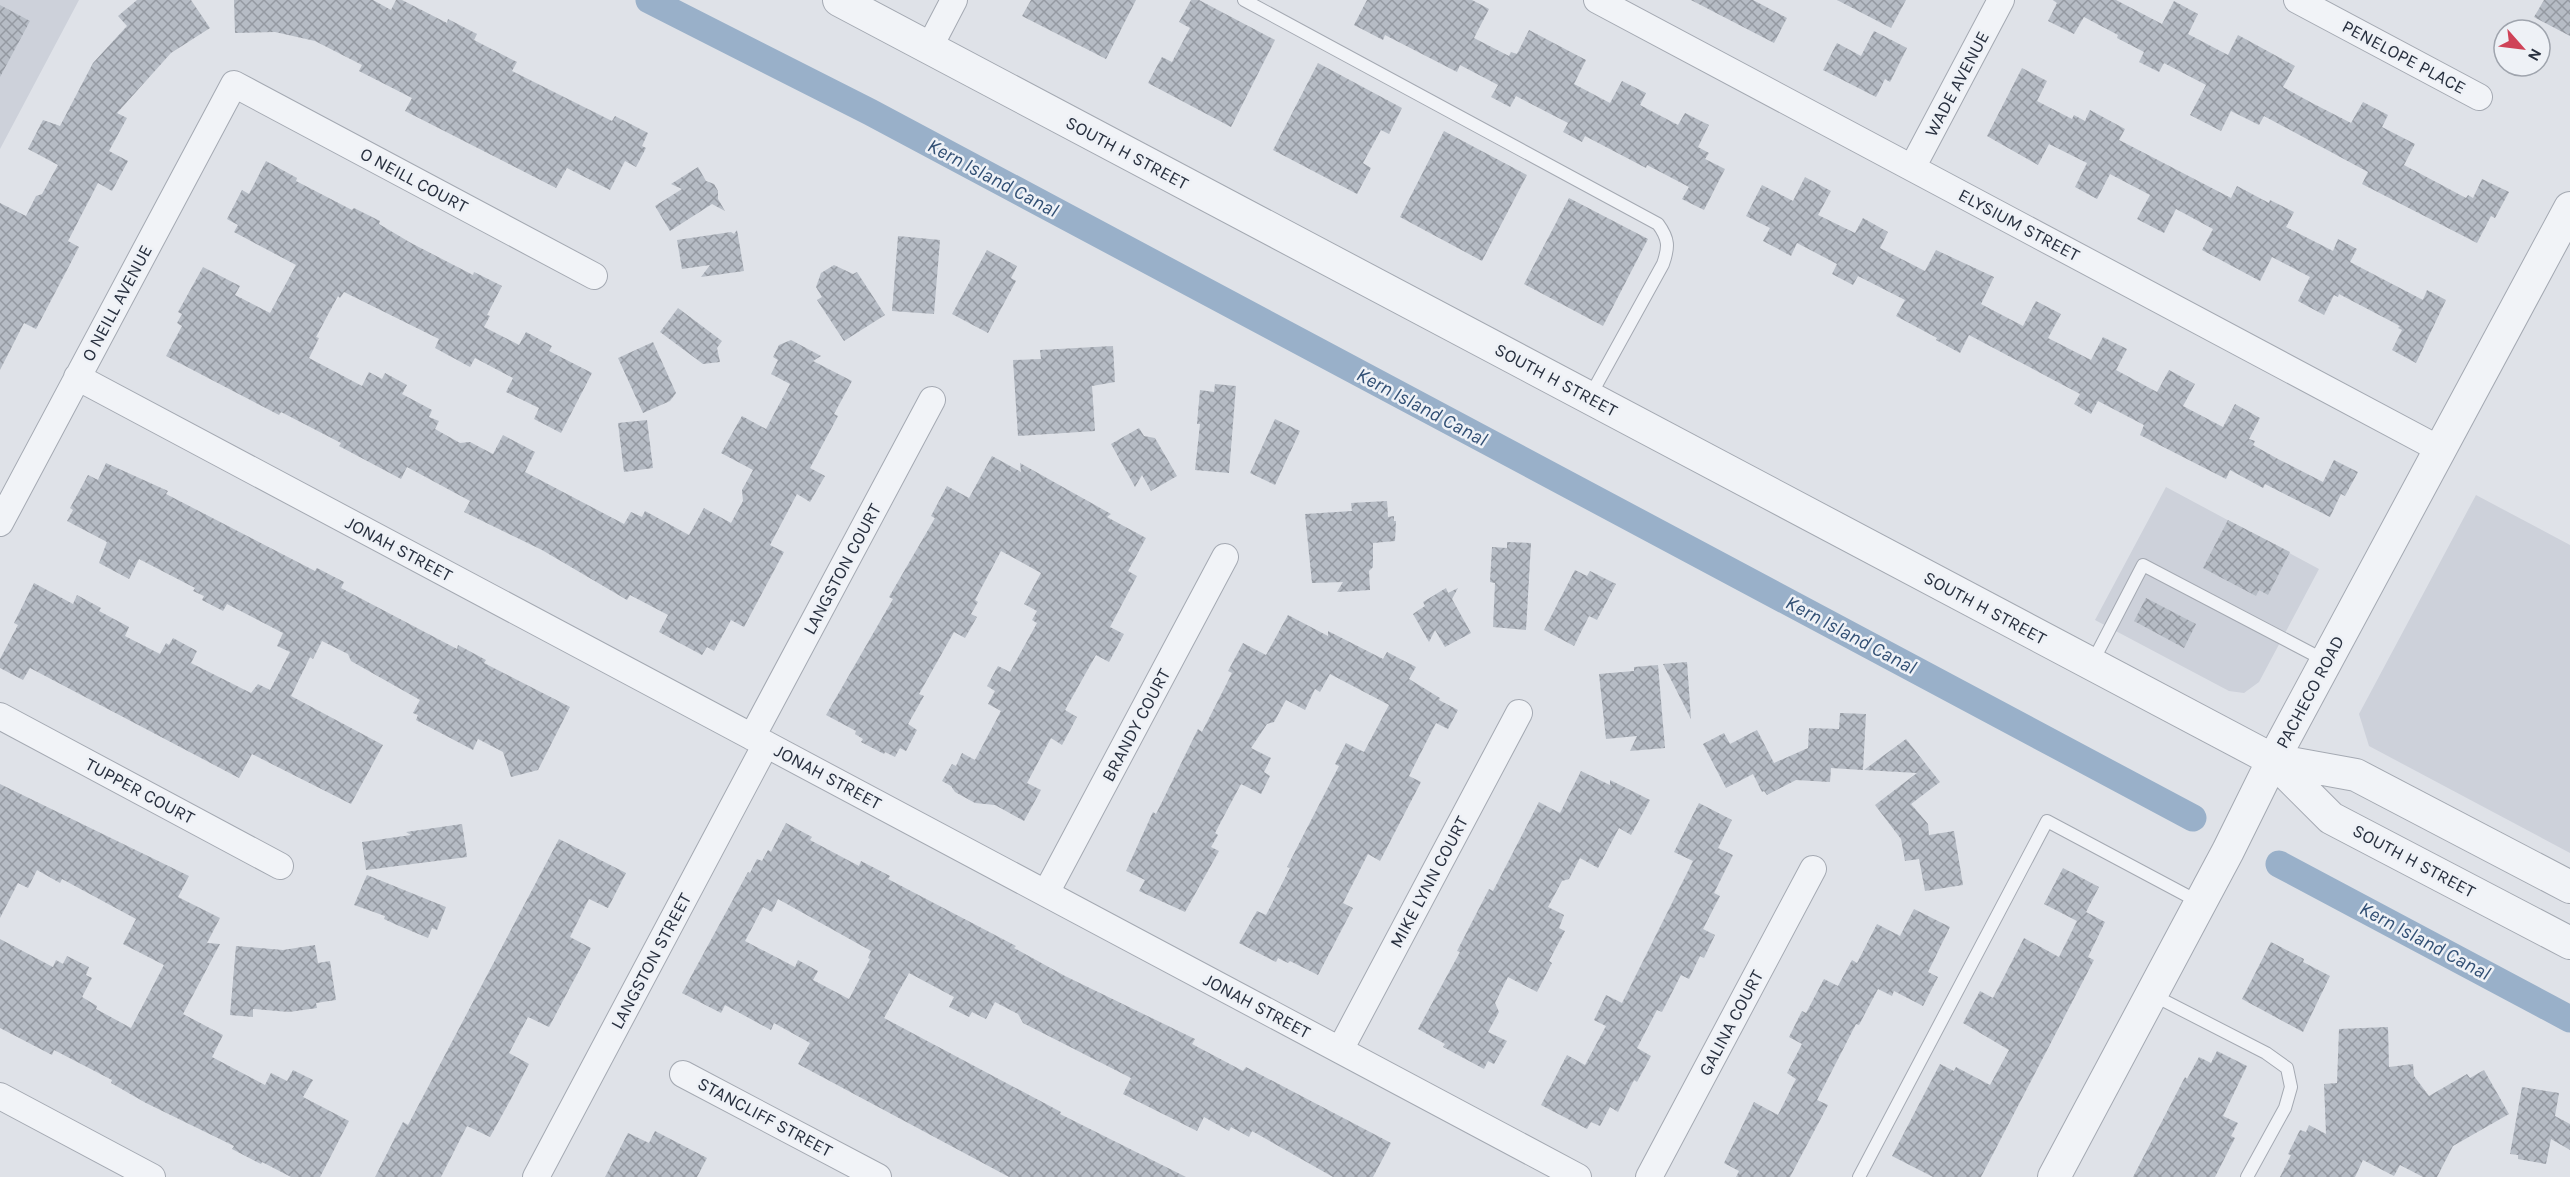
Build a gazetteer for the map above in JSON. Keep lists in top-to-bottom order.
{
  "streets": {
    "street": [
      "PENELOPE PLACE",
      "WADE AVENUE",
      "SOUTH H STREET",
      "O NEILL COURT",
      "ELYSIUM STREET",
      "O NEILL AVENUE",
      "JONAH STREET",
      "LANGSTON COURT",
      "PACHECO ROAD",
      "BRANDY COURT",
      "TUPPER COURT",
      "MIKE LYNN COURT",
      "LANGSTON STREET",
      "GALINA COURT",
      "STANCLIFF STREET"
    ]
  },
  "crossings": [
    ["WADE AVENUE", "ELYSIUM STREET"],
    ["SOUTH H STREET", "PACHECO ROAD"],
    ["O NEILL COURT", "O NEILL AVENUE"],
    ["ELYSIUM STREET", "PACHECO ROAD"],
    ["O NEILL AVENUE", "JONAH STREET"],
    ["JONAH STREET", "LANGSTON COURT"],
    ["JONAH STREET", "BRANDY COURT"],
    ["JONAH STREET", "MIKE LYNN COURT"],
    ["JONAH STREET", "LANGSTON STREET"],
    ["LANGSTON COURT", "LANGSTON STREET"]
  ],
  "water": ["Kern Island Canal"],
  "north": "bottom right"
}
